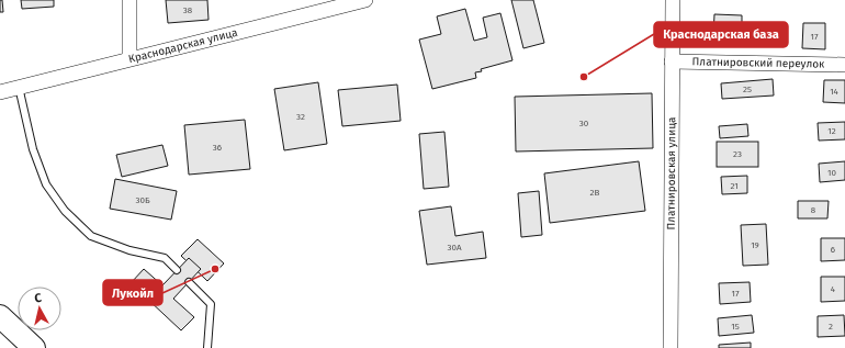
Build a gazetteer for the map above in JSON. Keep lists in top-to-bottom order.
{
  "streets": {
    "street": ["Краснодарская улица", "Платнировский переулок", "Платнировская улица"]
  },
  "crossings": [
    ["Платнировский переулок", "Платнировская улица"]
  ],
  "places": ["Краснодарская база", "Лукойл"],
  "house_numbers": [
    "38",
    "17",
    "25",
    "14",
    "32",
    "30",
    "12",
    "36",
    "23",
    "10",
    "21",
    "2В",
    "30Б",
    "8",
    "19",
    "30А",
    "6",
    "4",
    "17",
    "15",
    "2"
  ],
  "north": "top"
}
